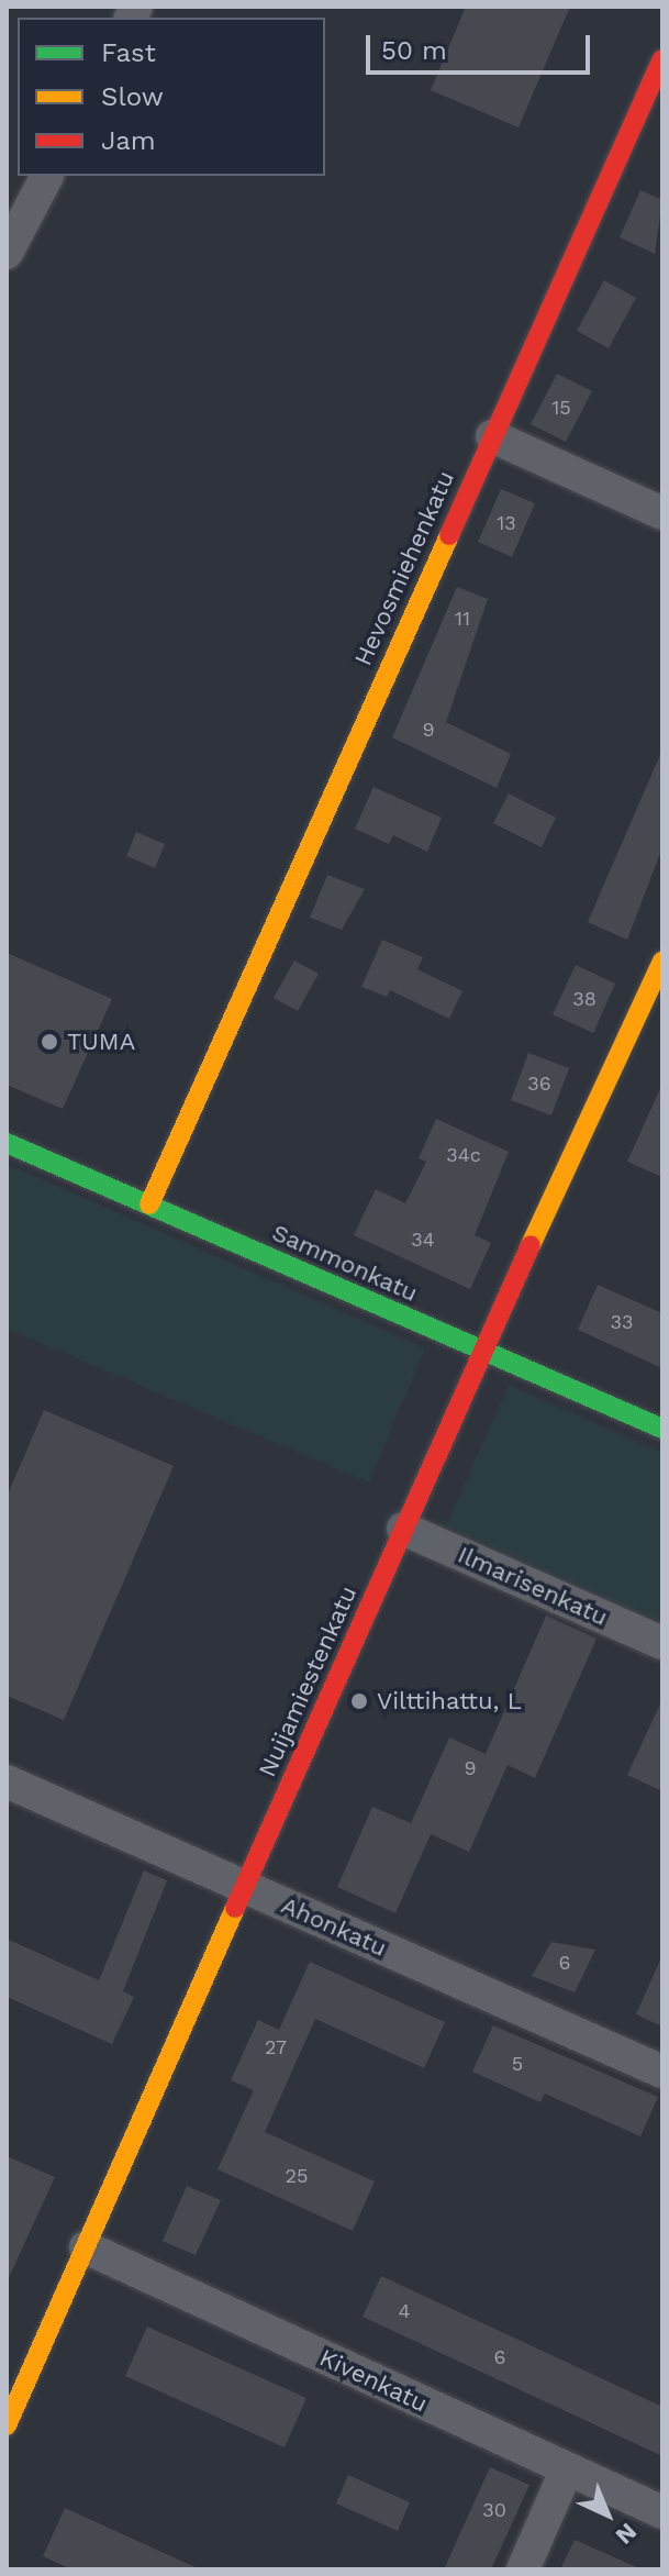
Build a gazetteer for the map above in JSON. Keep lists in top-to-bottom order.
{
  "streets": {
    "street": [
      "Hevosmiehenkatu",
      "Sammonkatu",
      "Ilmarisenkatu",
      "Nuijamiestenkatu",
      "Ahonkatu",
      "Kivenkatu"
    ]
  },
  "crossings": [
    ["Hevosmiehenkatu", "Sammonkatu"],
    ["Sammonkatu", "Nuijamiestenkatu"],
    ["Ilmarisenkatu", "Nuijamiestenkatu"],
    ["Nuijamiestenkatu", "Ahonkatu"],
    ["Nuijamiestenkatu", "Kivenkatu"]
  ],
  "places": ["TUMA", "Vilttihattu, L"],
  "house_numbers": [
    "15",
    "13",
    "11",
    "9",
    "38",
    "36",
    "34c",
    "34",
    "33",
    "9",
    "6",
    "27",
    "5",
    "25",
    "4",
    "6",
    "30"
  ],
  "legend": ["Fast", "Slow", "Jam"],
  "scale_bar": "50 m",
  "north": "bottom right"
}
